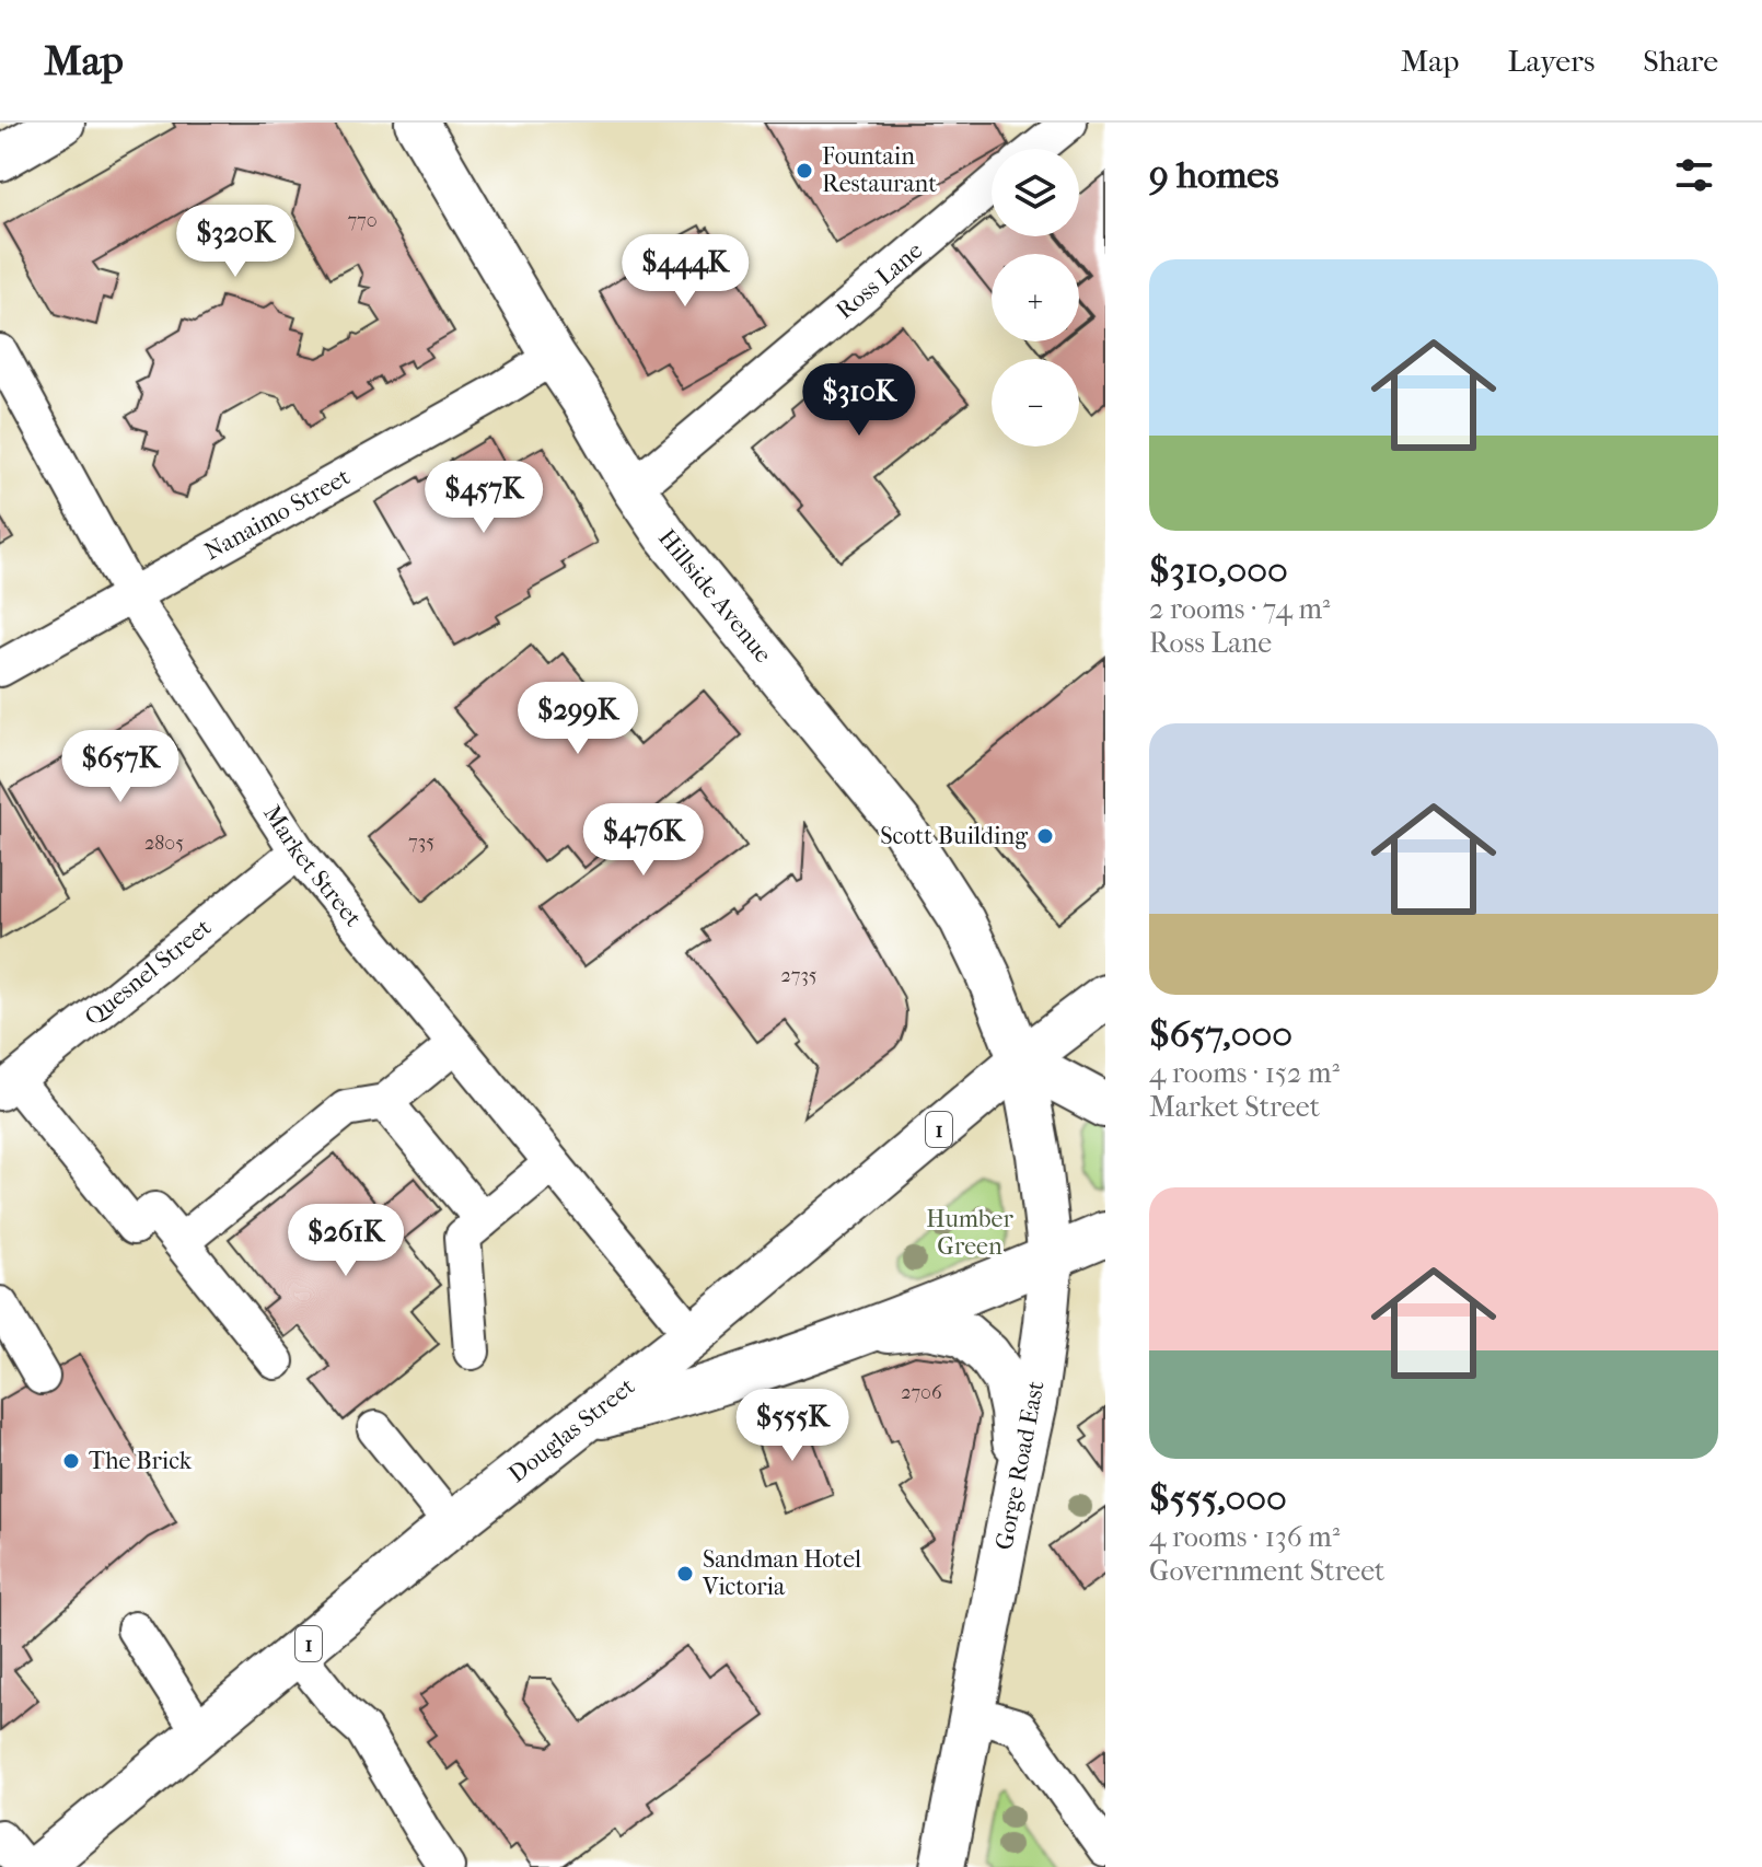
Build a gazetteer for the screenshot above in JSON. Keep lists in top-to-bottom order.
{
  "streets": {
    "main road": [
      "Hillside Avenue",
      "1",
      "Douglas Street",
      "Gorge Road East"
    ],
    "street": [
      "Ross Lane",
      "Nanaimo Street",
      "Market Street",
      "Quesnel Street"
    ]
  },
  "crossings": [
    ["Ross Lane", "Hillside Avenue"],
    ["Nanaimo Street", "Hillside Avenue"],
    ["Nanaimo Street", "Market Street"],
    ["Hillside Avenue", "Douglas Street"],
    ["Hillside Avenue", "Gorge Road East"],
    ["Market Street", "Quesnel Street"],
    ["Market Street", "Douglas Street"],
    ["Douglas Street", "Gorge Road East"]
  ],
  "parks": ["Humber Green"],
  "places": [
    "Fountain Restaurant",
    "Scott Building",
    "The Brick",
    "Sandman Hotel Victoria"
  ],
  "house_numbers": [
    "770",
    "735",
    "2805",
    "2735",
    "2706"
  ],
  "page": {
    "header": "Map",
    "nav": ["Map", "Layers", "Share"],
    "heading": "9 homes",
    "map_buttons": ["+", "−"],
    "price": [
      "$320K",
      "$444K",
      "$310K",
      "$457K",
      "$299K",
      "$657K",
      "$476K",
      "$261K",
      "$555K"
    ],
    "list": [
      {
        "name": "$310,000",
        "note": "2 rooms · 74 m² · Ross Lane"
      },
      {
        "name": "$657,000",
        "note": "4 rooms · 152 m² · Market Street"
      },
      {
        "name": "$555,000",
        "note": "4 rooms · 136 m² · Government Street"
      }
    ]
  }
}
